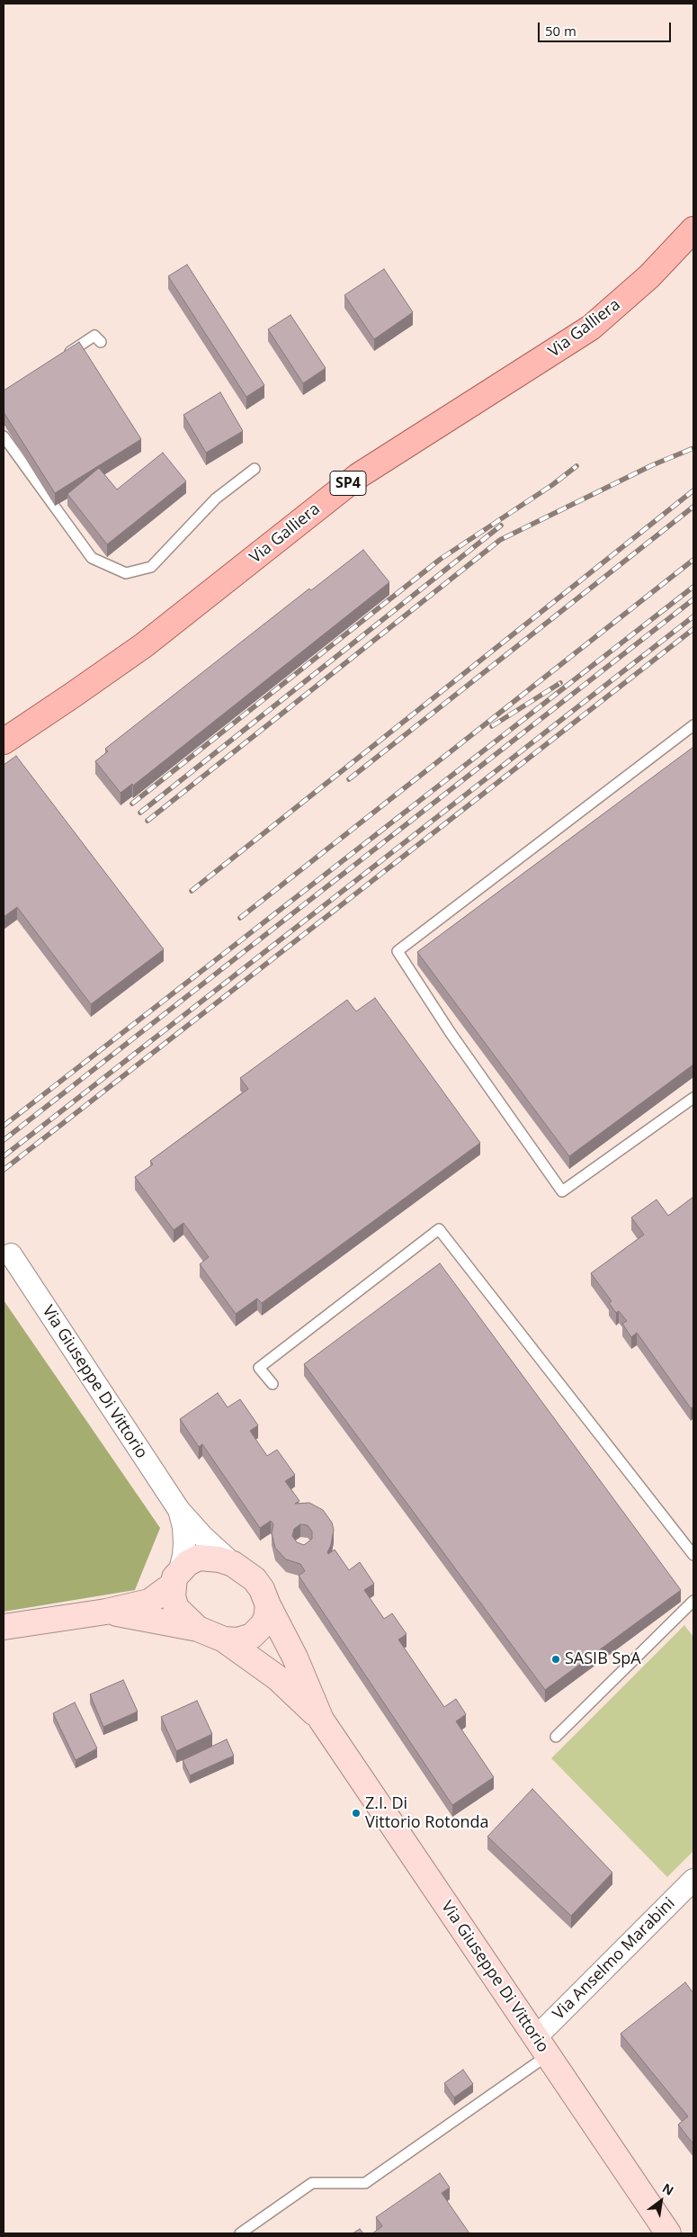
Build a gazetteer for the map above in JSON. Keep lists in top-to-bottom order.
{
  "streets": {
    "main road": ["Via Galliera", "SP4"],
    "street": ["Via Giuseppe Di Vittorio", "Via Anselmo Marabini"]
  },
  "crossings": [
    ["Via Giuseppe Di Vittorio", "Via Anselmo Marabini"]
  ],
  "places": ["SASIB SpA", "Z.I. Di Vittorio Rotonda"],
  "scale_bar": "50 m",
  "north": "top right"
}
